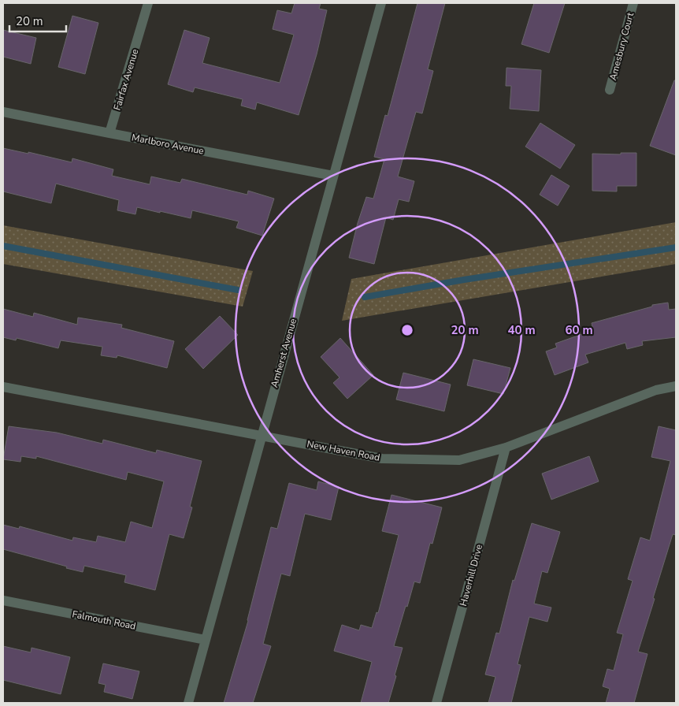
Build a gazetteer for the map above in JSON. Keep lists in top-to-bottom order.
{
  "streets": {
    "street": [
      "Amesbury Court",
      "Fairfax Avenue",
      "Marlboro Avenue",
      "Amherst Avenue",
      "New Haven Road",
      "Haverhill Drive",
      "Falmouth Road"
    ]
  },
  "crossings": [
    ["Fairfax Avenue", "Marlboro Avenue"],
    ["Marlboro Avenue", "Amherst Avenue"],
    ["Amherst Avenue", "New Haven Road"],
    ["Amherst Avenue", "Falmouth Road"],
    ["New Haven Road", "Haverhill Drive"]
  ],
  "scale_bar": "20 m",
  "rings": ["20 m", "40 m", "60 m"]
}
